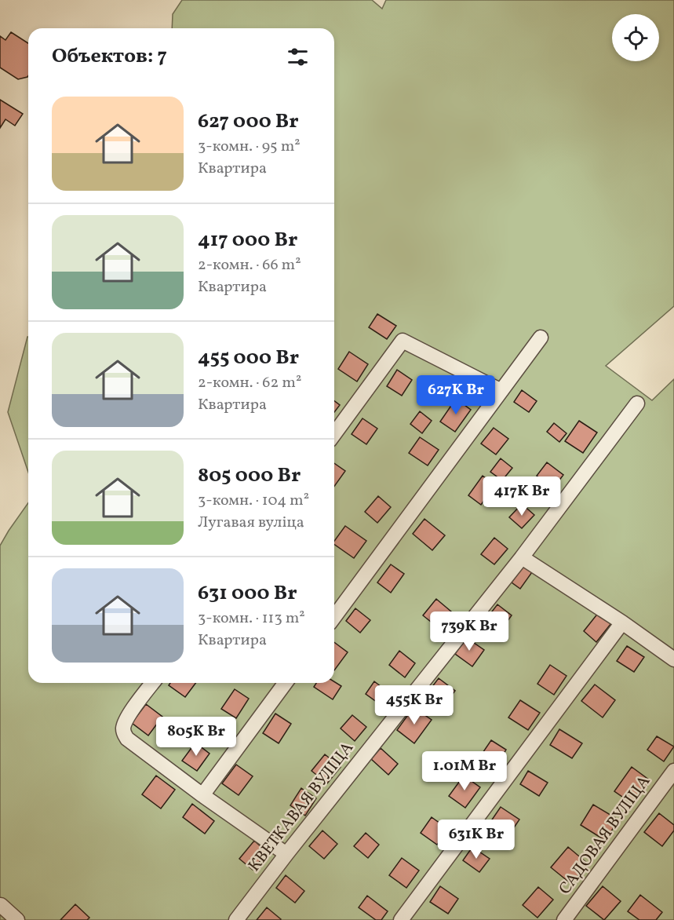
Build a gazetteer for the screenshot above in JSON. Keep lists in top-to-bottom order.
{
  "streets": {
    "street": ["КВЕТКАВАЯ ВУЛІЦА", "САДОВАЯ ВУЛІЦА"]
  },
  "page": {
    "heading": "Объектов: 7",
    "list": [
      {
        "name": "627 000 Br",
        "note": "3-комн. · 95 m² · Квартира"
      },
      {
        "name": "417 000 Br",
        "note": "2-комн. · 66 m² · Квартира"
      },
      {
        "name": "455 000 Br",
        "note": "2-комн. · 62 m² · Квартира"
      },
      {
        "name": "805 000 Br",
        "note": "3-комн. · 104 m² · Лугавая вуліца"
      },
      {
        "name": "631 000 Br",
        "note": "3-комн. · 113 m² · Квартира"
      }
    ],
    "price": [
      "627K Br",
      "417K Br",
      "739K Br",
      "455K Br",
      "805K Br",
      "1.01M Br",
      "631K Br"
    ]
  }
}
